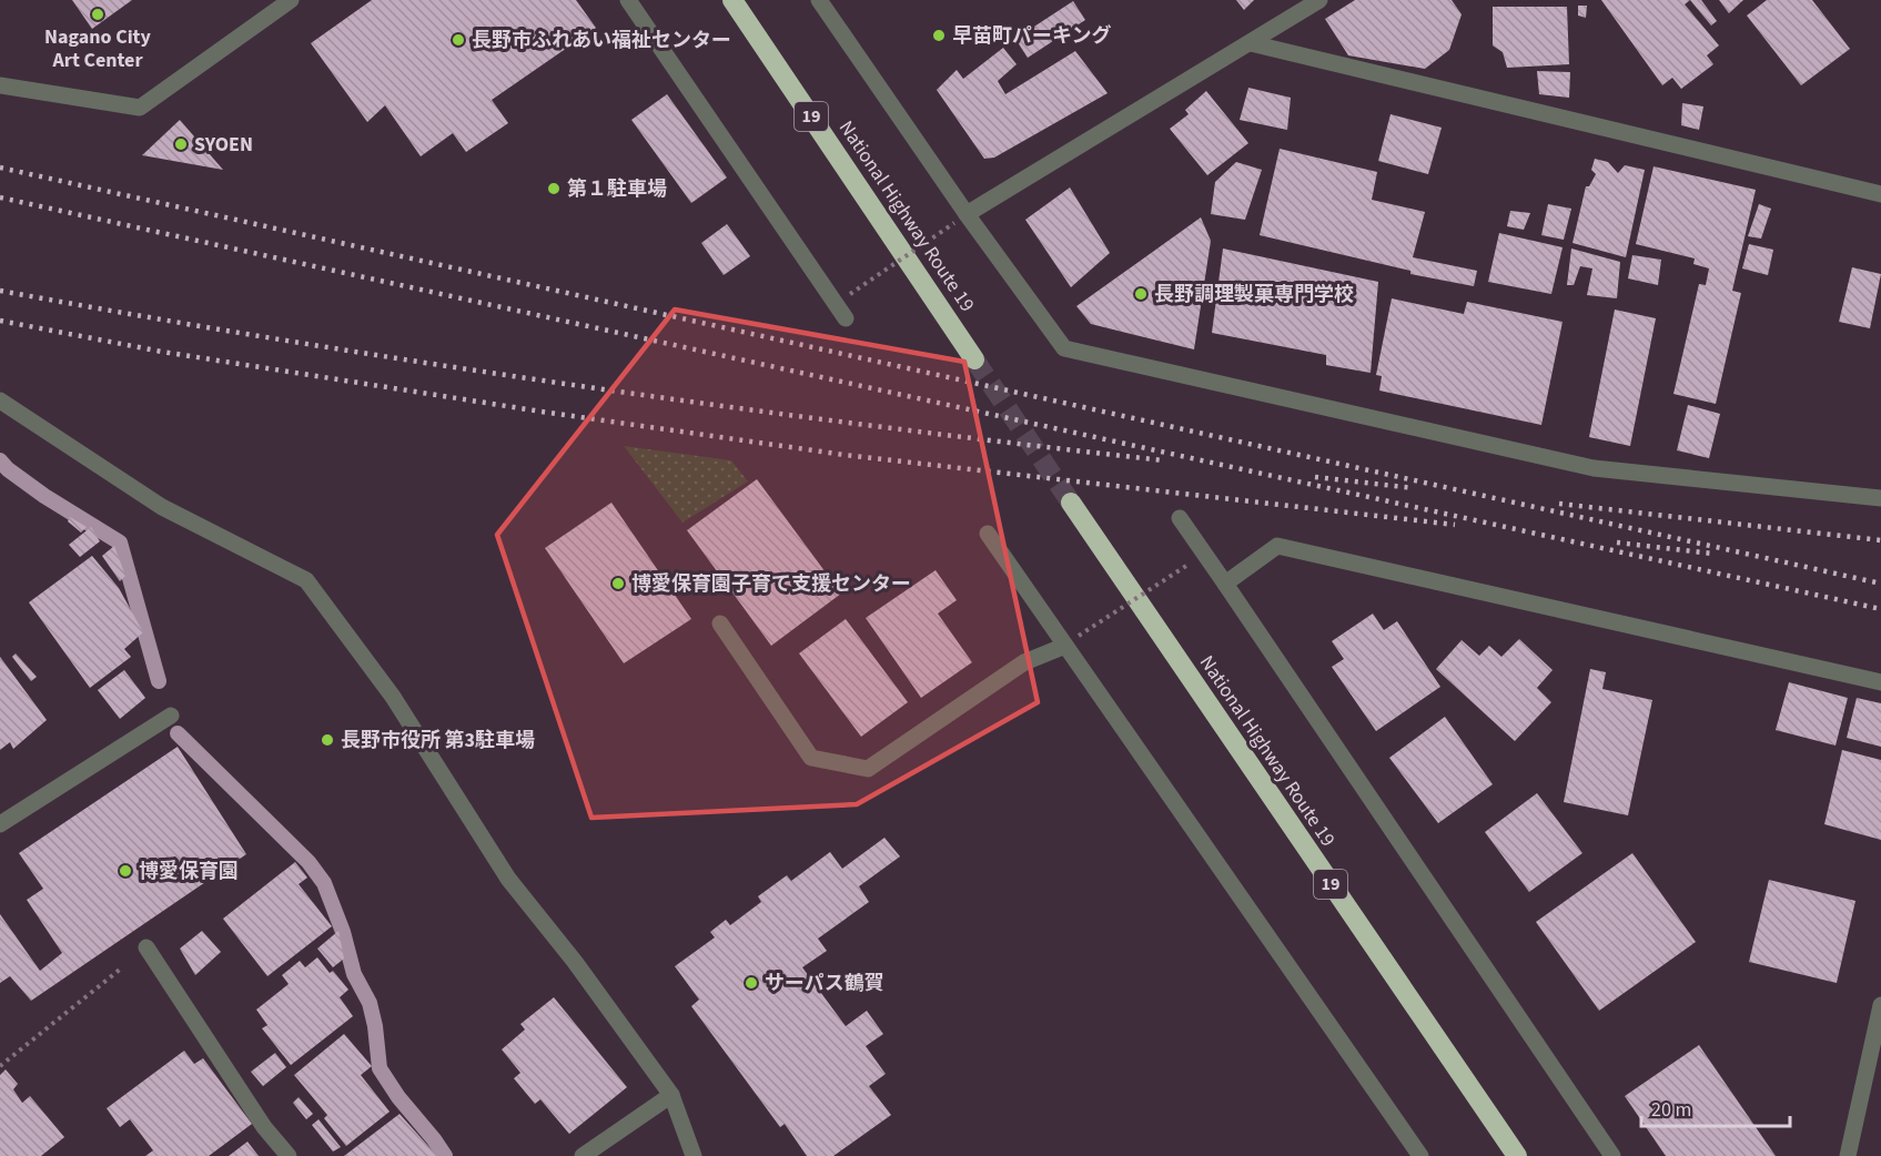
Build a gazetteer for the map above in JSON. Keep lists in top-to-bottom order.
{
  "streets": {
    "highway": ["19", "National Highway Route 19"]
  },
  "places": [
    "Nagano City Art Center",
    "早苗町パーキング",
    "長野市ふれあい福祉センター",
    "SYOEN",
    "第１駐車場",
    "長野調理製菓専門学校",
    "博愛保育園子育て支援センター",
    "長野市役所 第3駐車場",
    "博愛保育園",
    "サーパス鶴賀"
  ],
  "scale_bar": "20 m"
}
